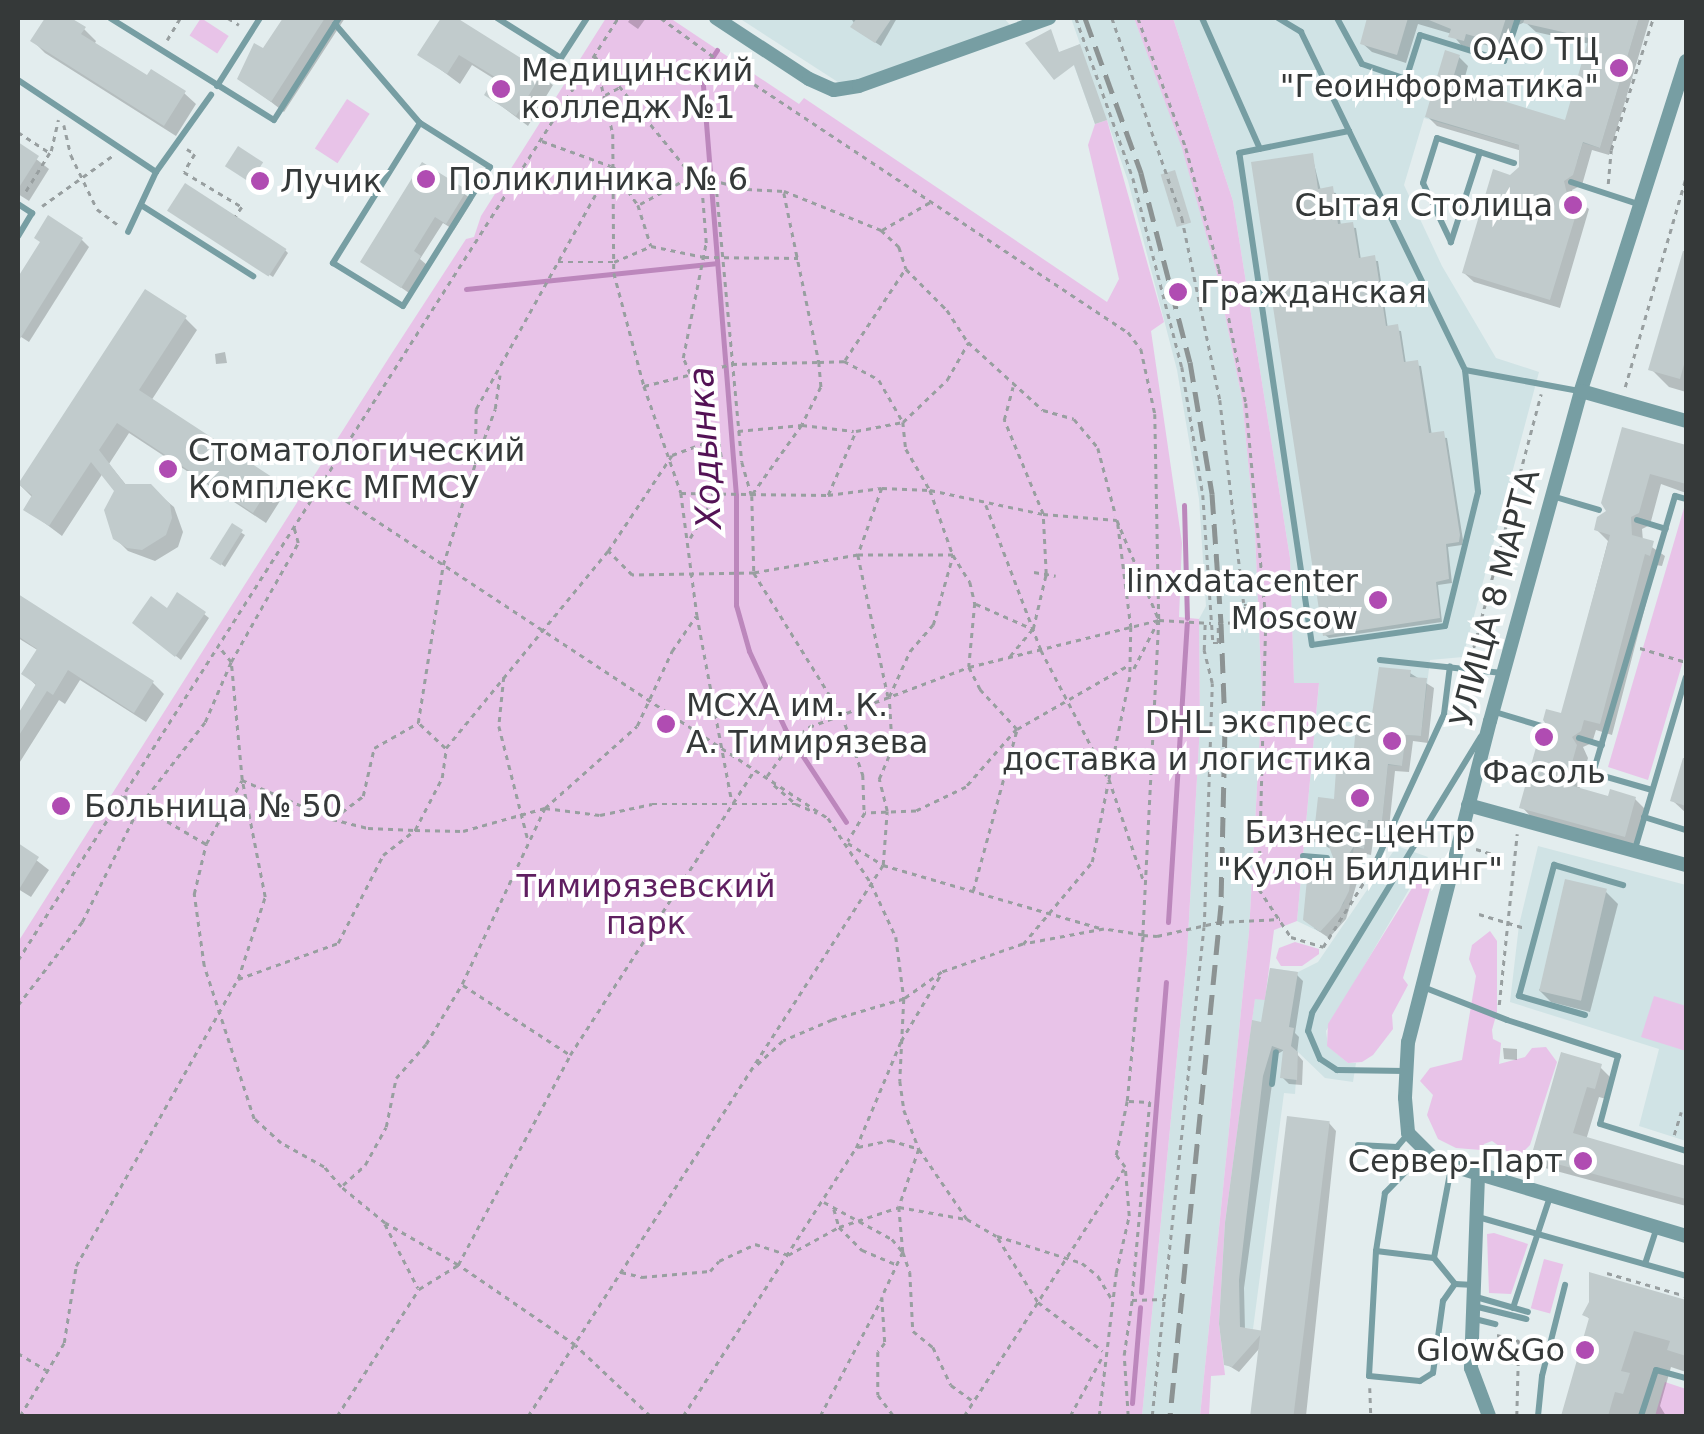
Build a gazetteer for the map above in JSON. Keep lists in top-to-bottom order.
{
  "streets": {
    "street": ["УЛИЦА 8 МАРТА"]
  },
  "water": ["Ходынка"],
  "parks": ["Тимирязевский парк"],
  "places": [
    "ОАО ТЦ \"Геоинформатика\"",
    "Медицинский колледж №1",
    "Поликлиника № 6",
    "Лучик",
    "Сытая Столица",
    "Гражданская",
    "Стоматологический Комплекс МГМСУ",
    "linxdatacenter Moscow",
    "МСХА им. К. А. Тимирязева",
    "Фасоль",
    "DHL экспресс доставка и логистика",
    "Бизнес-центр \"Кулон Билдинг\"",
    "Больница № 50",
    "Сервер-Парт",
    "Glow&Go"
  ]
}
